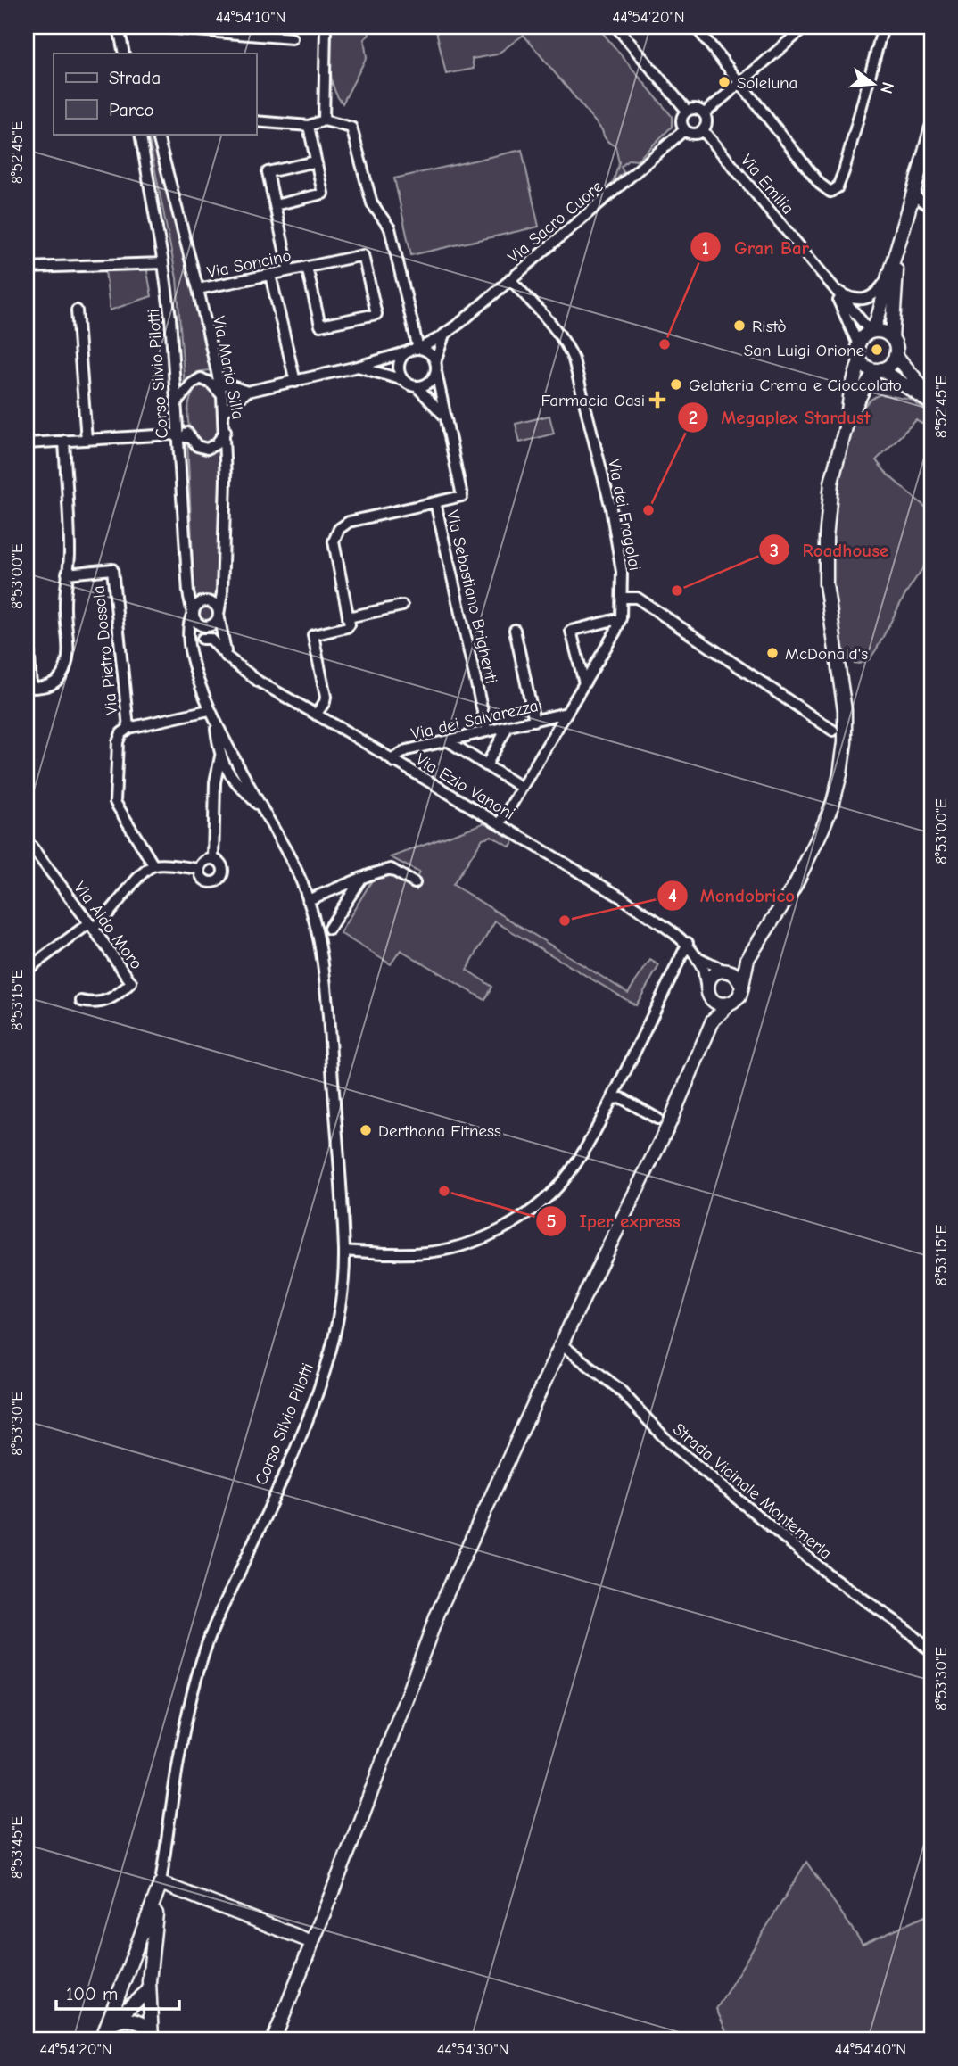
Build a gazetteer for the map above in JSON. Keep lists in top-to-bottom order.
{
  "streets": {
    "main road": ["Corso Silvio Pilotti"],
    "street": [
      "Via Emilia",
      "Via Sacro Cuore",
      "Via Soncino",
      "Via Mario Silla",
      "Via dei Fragolai",
      "Via Sebastiano Brighenti",
      "Via Pietro Dossola",
      "Via dei Salvarezza",
      "Via Ezio Vanoni",
      "Via Aldo Moro",
      "Strada Vicinale Montemerla"
    ]
  },
  "crossings": [
    ["Via Emilia", "Via Sacro Cuore"],
    ["Via Sacro Cuore", "Via dei Fragolai"],
    ["Via Sacro Cuore", "Via Sebastiano Brighenti"],
    ["Via Soncino", "Via Mario Silla"],
    ["Via Mario Silla", "Corso Silvio Pilotti"],
    ["Corso Silvio Pilotti", "Via Pietro Dossola"],
    ["Via dei Fragolai", "Via dei Salvarezza"],
    ["Via dei Fragolai", "Via Ezio Vanoni"],
    ["Via Sebastiano Brighenti", "Via dei Salvarezza"],
    ["Via dei Salvarezza", "Via Ezio Vanoni"]
  ],
  "places": {
    "other": [
      "Soleluna",
      "Ristò",
      "Gran Bar",
      "San Luigi Orione",
      "Gelateria Crema e Cioccolato",
      "Megaplex Stardust",
      "Roadhouse",
      "McDonald's",
      "Mondobrico",
      "Derthona Fitness",
      "Iper express"
    ],
    "health": ["Farmacia Oasi"]
  },
  "legend": ["Strada", "Parco"],
  "scale_bar": "100 m",
  "north": "right",
  "coordinates": [
    "44°54'10\"N",
    "44°54'20\"N",
    "8°52'45\"E",
    "8°53'00\"E",
    "8°53'15\"E",
    "8°53'30\"E",
    "8°53'45\"E",
    "44°54'30\"N",
    "44°54'40\"N"
  ]
}
